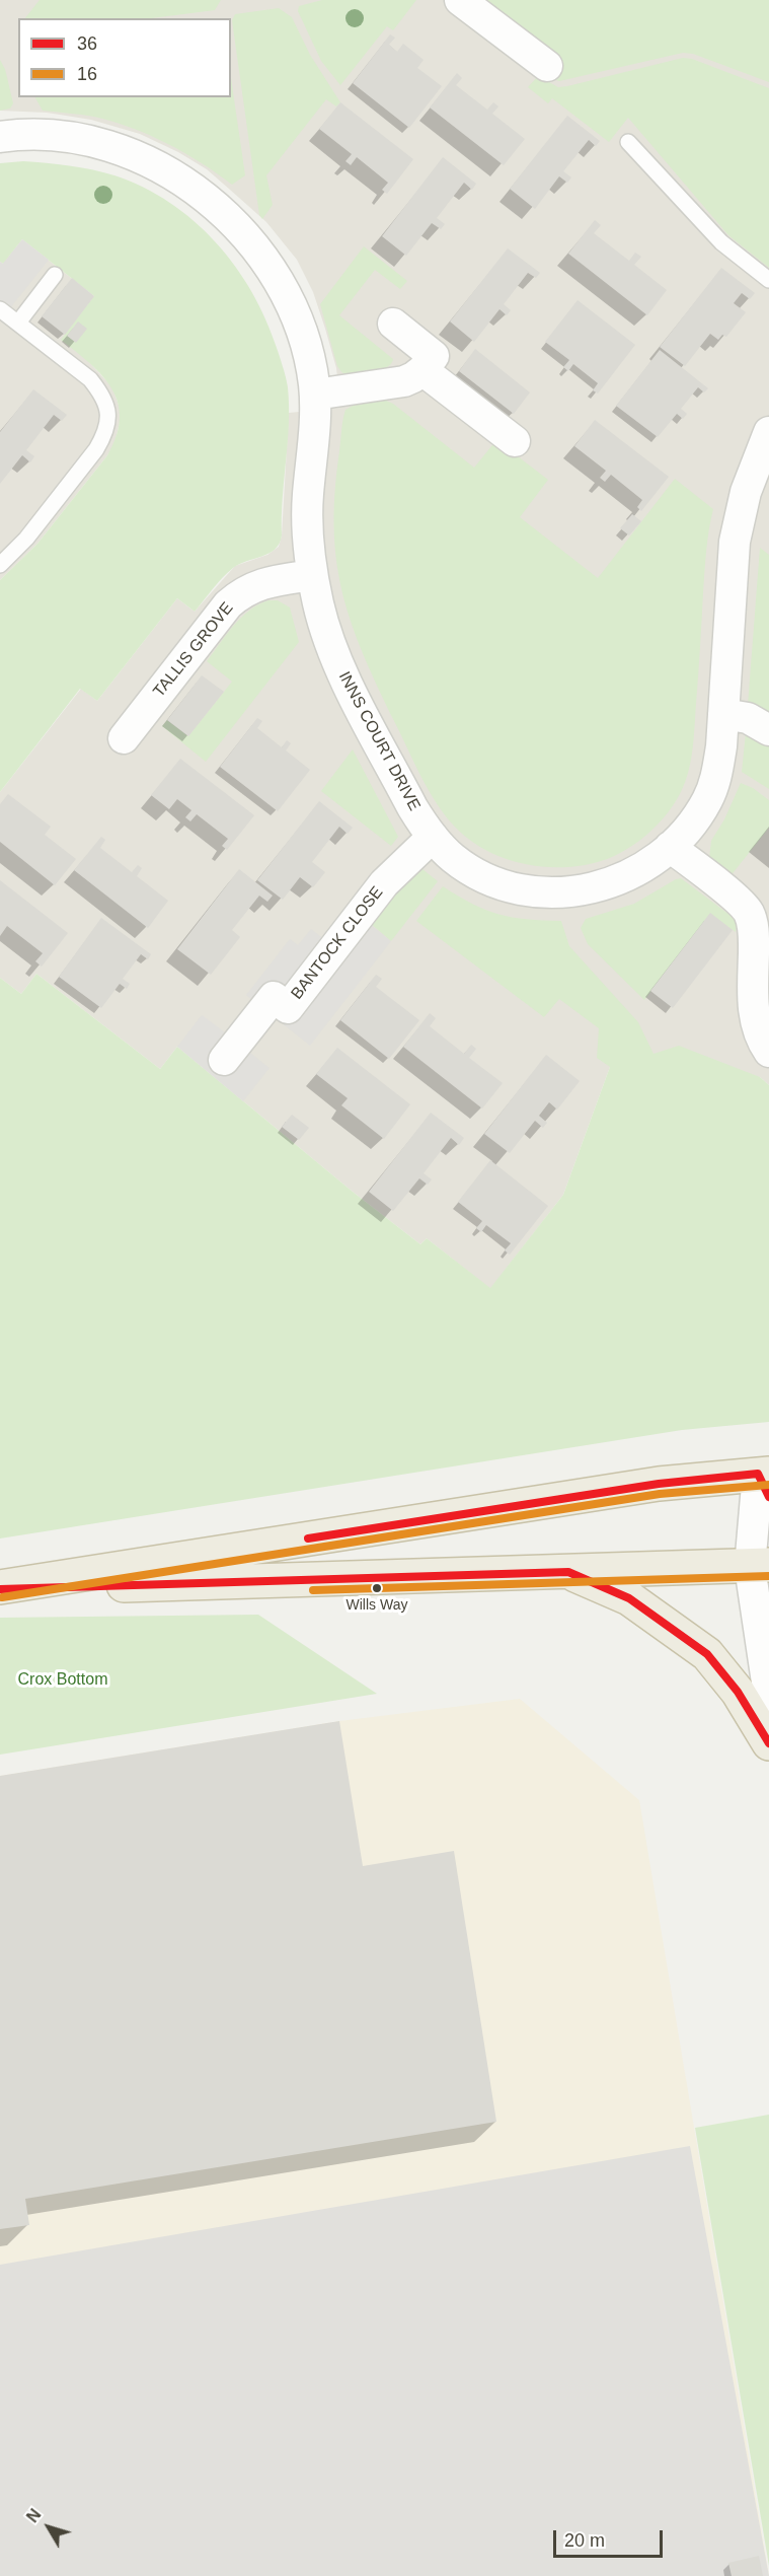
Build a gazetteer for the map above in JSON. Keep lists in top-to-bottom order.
{
  "streets": {
    "street": ["TALLIS GROVE", "INNS COURT DRIVE", "BANTOCK CLOSE"]
  },
  "crossings": [
    ["TALLIS GROVE", "INNS COURT DRIVE"],
    ["INNS COURT DRIVE", "BANTOCK CLOSE"]
  ],
  "parks": ["Crox Bottom"],
  "places": ["Wills Way"],
  "lines": ["transit line 36", "transit line 16"],
  "legend": ["36", "16"],
  "scale_bar": "20 m",
  "north": "top left"
}
